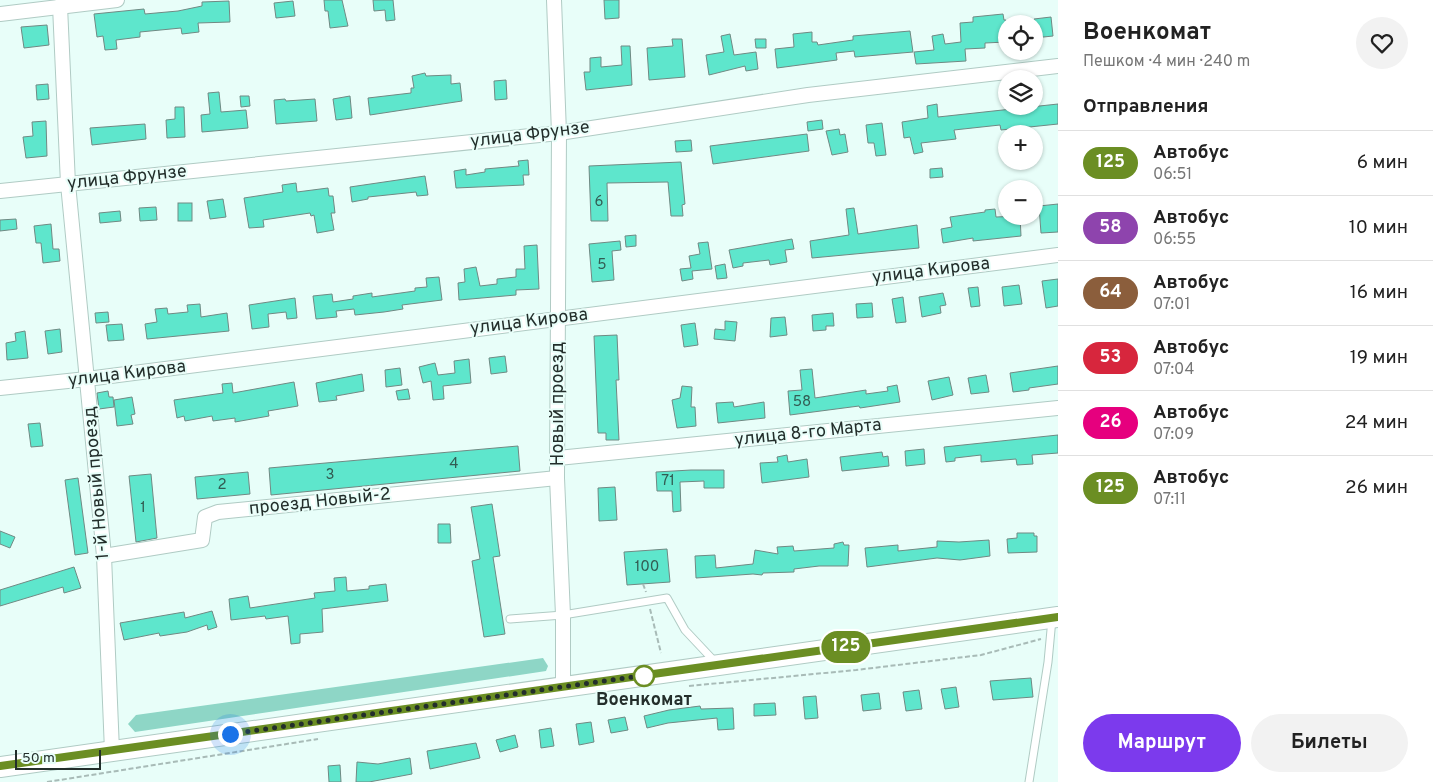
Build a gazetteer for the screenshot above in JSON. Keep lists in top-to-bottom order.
{
  "streets": {
    "street": [
      "улица Фрунзе",
      "улица Кирова",
      "Новый проезд",
      "улица 8-го Марта",
      "1-й Новый проезд",
      "проезд Новый-2"
    ]
  },
  "crossings": [
    ["улица Фрунзе", "Новый проезд"],
    ["улица Фрунзе", "1-й Новый проезд"],
    ["улица Кирова", "Новый проезд"],
    ["улица Кирова", "1-й Новый проезд"],
    ["Новый проезд", "улица 8-го Марта"],
    ["Новый проезд", "проезд Новый-2"],
    ["1-й Новый проезд", "проезд Новый-2"]
  ],
  "places": ["Военкомат"],
  "lines": ["bus line 125"],
  "house_numbers": [
    "6",
    "5",
    "58",
    "4",
    "3",
    "71",
    "2",
    "1",
    "100"
  ],
  "scale_bar": "50 m",
  "page": {
    "on_map": "125",
    "heading": [
      ["Военкомат", "Пешком · 4 мин · 240 m"],
      "Отправления"
    ],
    "map_buttons": ["+", "−"],
    "list": [
      {
        "mark": "125",
        "name": "Автобус",
        "note": "06:51",
        "value": "6 мин"
      },
      {
        "mark": "58",
        "name": "Автобус",
        "note": "06:55",
        "value": "10 мин"
      },
      {
        "mark": "64",
        "name": "Автобус",
        "note": "07:01",
        "value": "16 мин"
      },
      {
        "mark": "53",
        "name": "Автобус",
        "note": "07:04",
        "value": "19 мин"
      },
      {
        "mark": "26",
        "name": "Автобус",
        "note": "07:09",
        "value": "24 мин"
      },
      {
        "mark": "125",
        "name": "Автобус",
        "note": "07:11",
        "value": "26 мин"
      }
    ],
    "buttons": ["Маршрут", "Билеты"],
    "scale": "50 m"
  }
}
